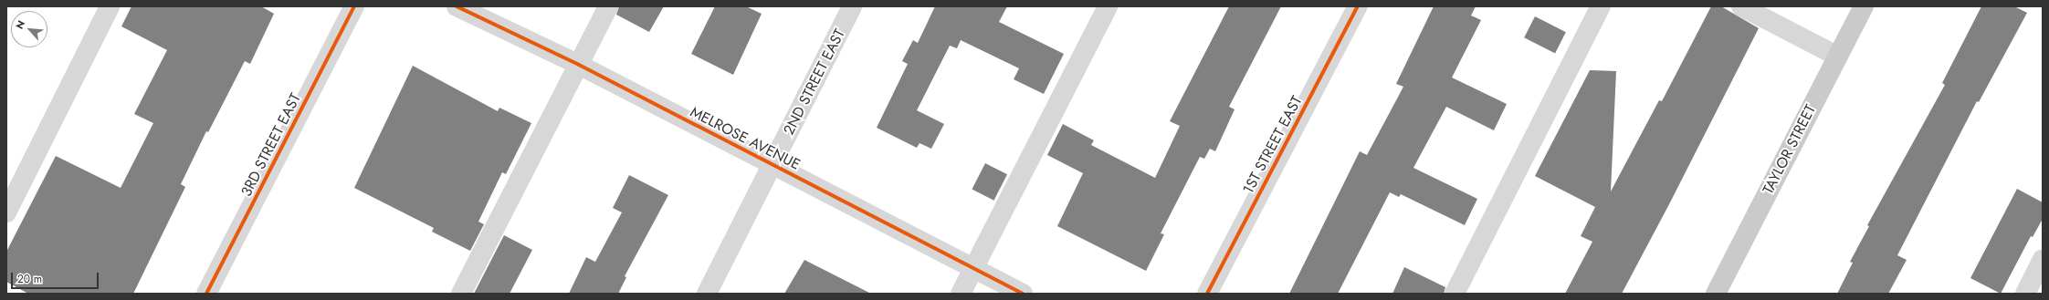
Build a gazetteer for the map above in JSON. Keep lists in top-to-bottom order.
{
  "streets": {
    "main road": ["TAYLOR STREET"],
    "street": [
      "2ND STREET EAST",
      "MELROSE AVENUE",
      "3RD STREET EAST",
      "1ST STREET EAST"
    ]
  },
  "crossings": [
    ["2ND STREET EAST", "MELROSE AVENUE"]
  ],
  "scale_bar": "20 m",
  "north": "top left"
}
